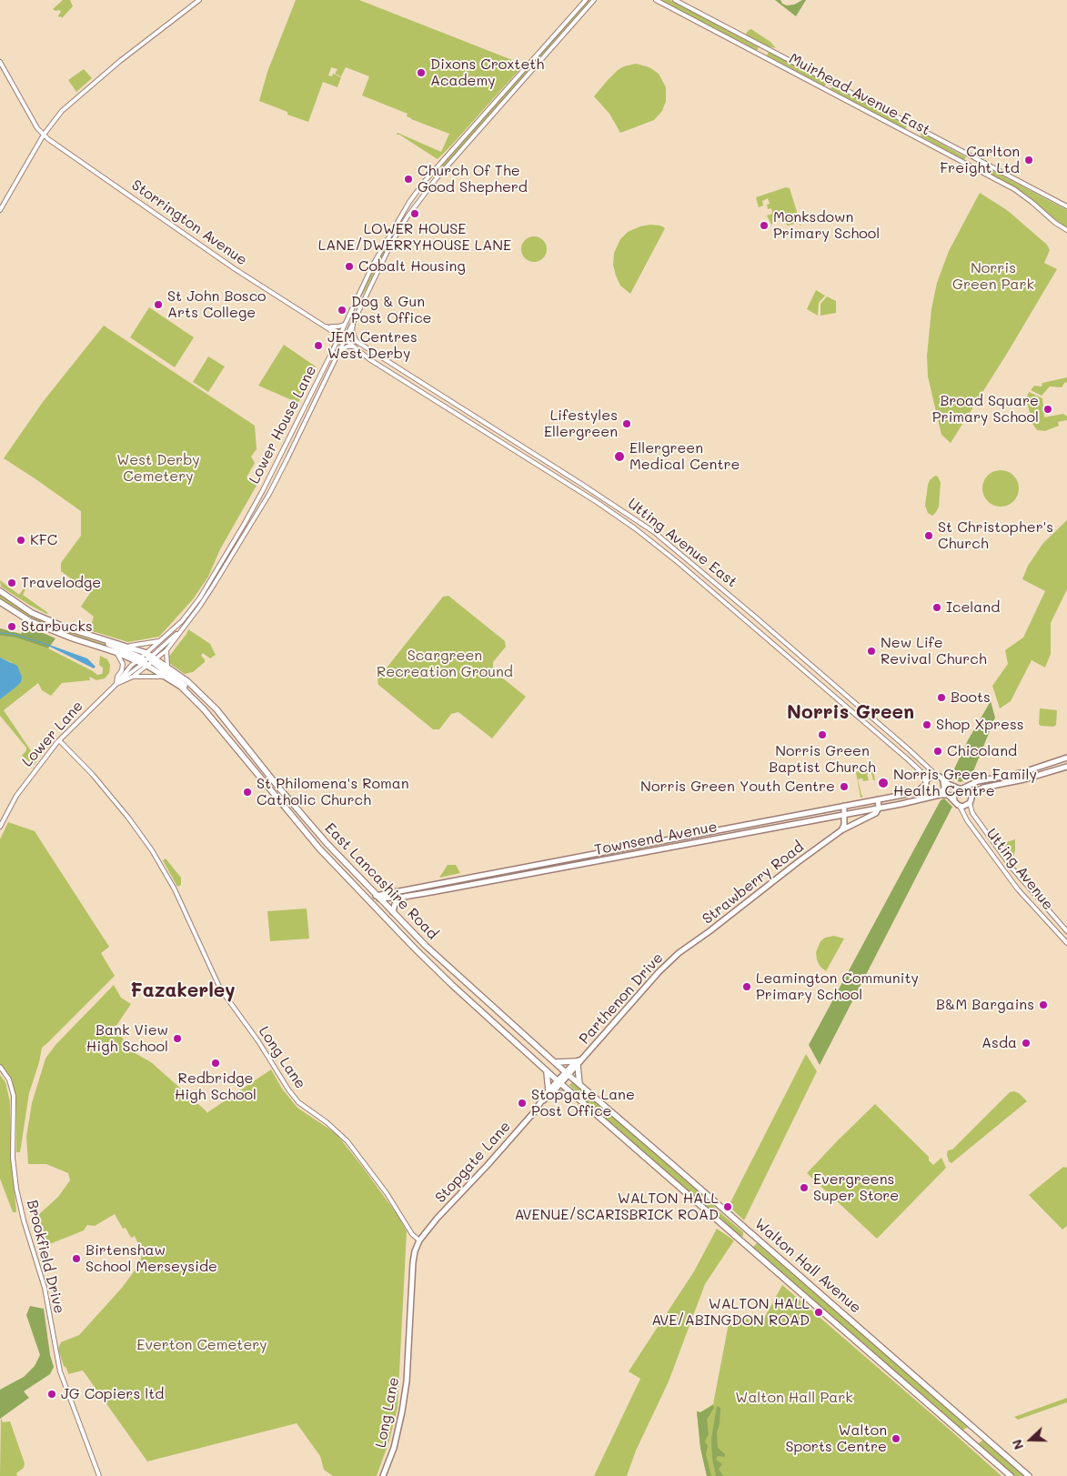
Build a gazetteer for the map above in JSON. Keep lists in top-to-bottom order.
{
  "streets": {
    "highway": ["East Lancashire Road", "Walton Hall Avenue"],
    "main road": [
      "Townsend Avenue",
      "Strawberry Road",
      "Parthenon Drive",
      "Long Lane",
      "Stopgate Lane"
    ],
    "street": [
      "Muirhead Avenue East",
      "Storrington Avenue",
      "Lower House Lane",
      "Utting Avenue East",
      "Lower Lane",
      "Utting Avenue",
      "Brookfield Drive"
    ]
  },
  "crossings": [
    ["Storrington Avenue", "Lower House Lane"],
    ["Storrington Avenue", "Utting Avenue East"],
    ["Lower House Lane", "Utting Avenue East"],
    ["Lower House Lane", "Lower Lane"],
    ["Lower House Lane", "East Lancashire Road"],
    ["Utting Avenue East", "Townsend Avenue"],
    ["Lower Lane", "East Lancashire Road"],
    ["Lower Lane", "Long Lane"],
    ["Townsend Avenue", "East Lancashire Road"],
    ["Townsend Avenue", "Strawberry Road"],
    ["East Lancashire Road", "Parthenon Drive"],
    ["East Lancashire Road", "Stopgate Lane"],
    ["East Lancashire Road", "Walton Hall Avenue"],
    ["Strawberry Road", "Parthenon Drive"],
    ["Parthenon Drive", "Stopgate Lane"],
    ["Parthenon Drive", "Walton Hall Avenue"],
    ["Long Lane", "Stopgate Lane"],
    ["Stopgate Lane", "Walton Hall Avenue"]
  ],
  "districts": ["Norris Green", "Fazakerley"],
  "parks": [
    "Norris Green Park",
    "West Derby Cemetery",
    "Scargreen Recreation Ground",
    "Everton Cemetery",
    "Walton Hall Park"
  ],
  "places": [
    "Dixons Croxteth Academy",
    "Carlton Freight Ltd",
    "Church Of The Good Shepherd",
    "LOWER HOUSE LANE/DWERRYHOUSE LANE",
    "Monksdown Primary School",
    "Cobalt Housing",
    "St John Bosco Arts College",
    "Dog & Gun Post Office",
    "JEM Centres West Derby",
    "Broad Square Primary School",
    "Lifestyles Ellergreen",
    "Ellergreen Medical Centre",
    "St Christopher's Church",
    "KFC",
    "Travelodge",
    "Iceland",
    "Starbucks",
    "New Life Revival Church",
    "Boots",
    "Shop Xpress",
    "Norris Green Baptist Church",
    "Chicoland",
    "Norris Green Family Health Centre",
    "Norris Green Youth Centre",
    "St Philomena's Roman Catholic Church",
    "Leamington Community Primary School",
    "B&M Bargains",
    "Bank View High School",
    "Asda",
    "Redbridge High School",
    "Stopgate Lane Post Office",
    "Evergreens Super Store",
    "WALTON HALL AVENUE/SCARISBRICK ROAD",
    "Birtenshaw School Merseyside",
    "WALTON HALL AVE/ABINGDON ROAD",
    "JG Copiers ltd",
    "Walton Sports Centre"
  ],
  "north": "left"
}
